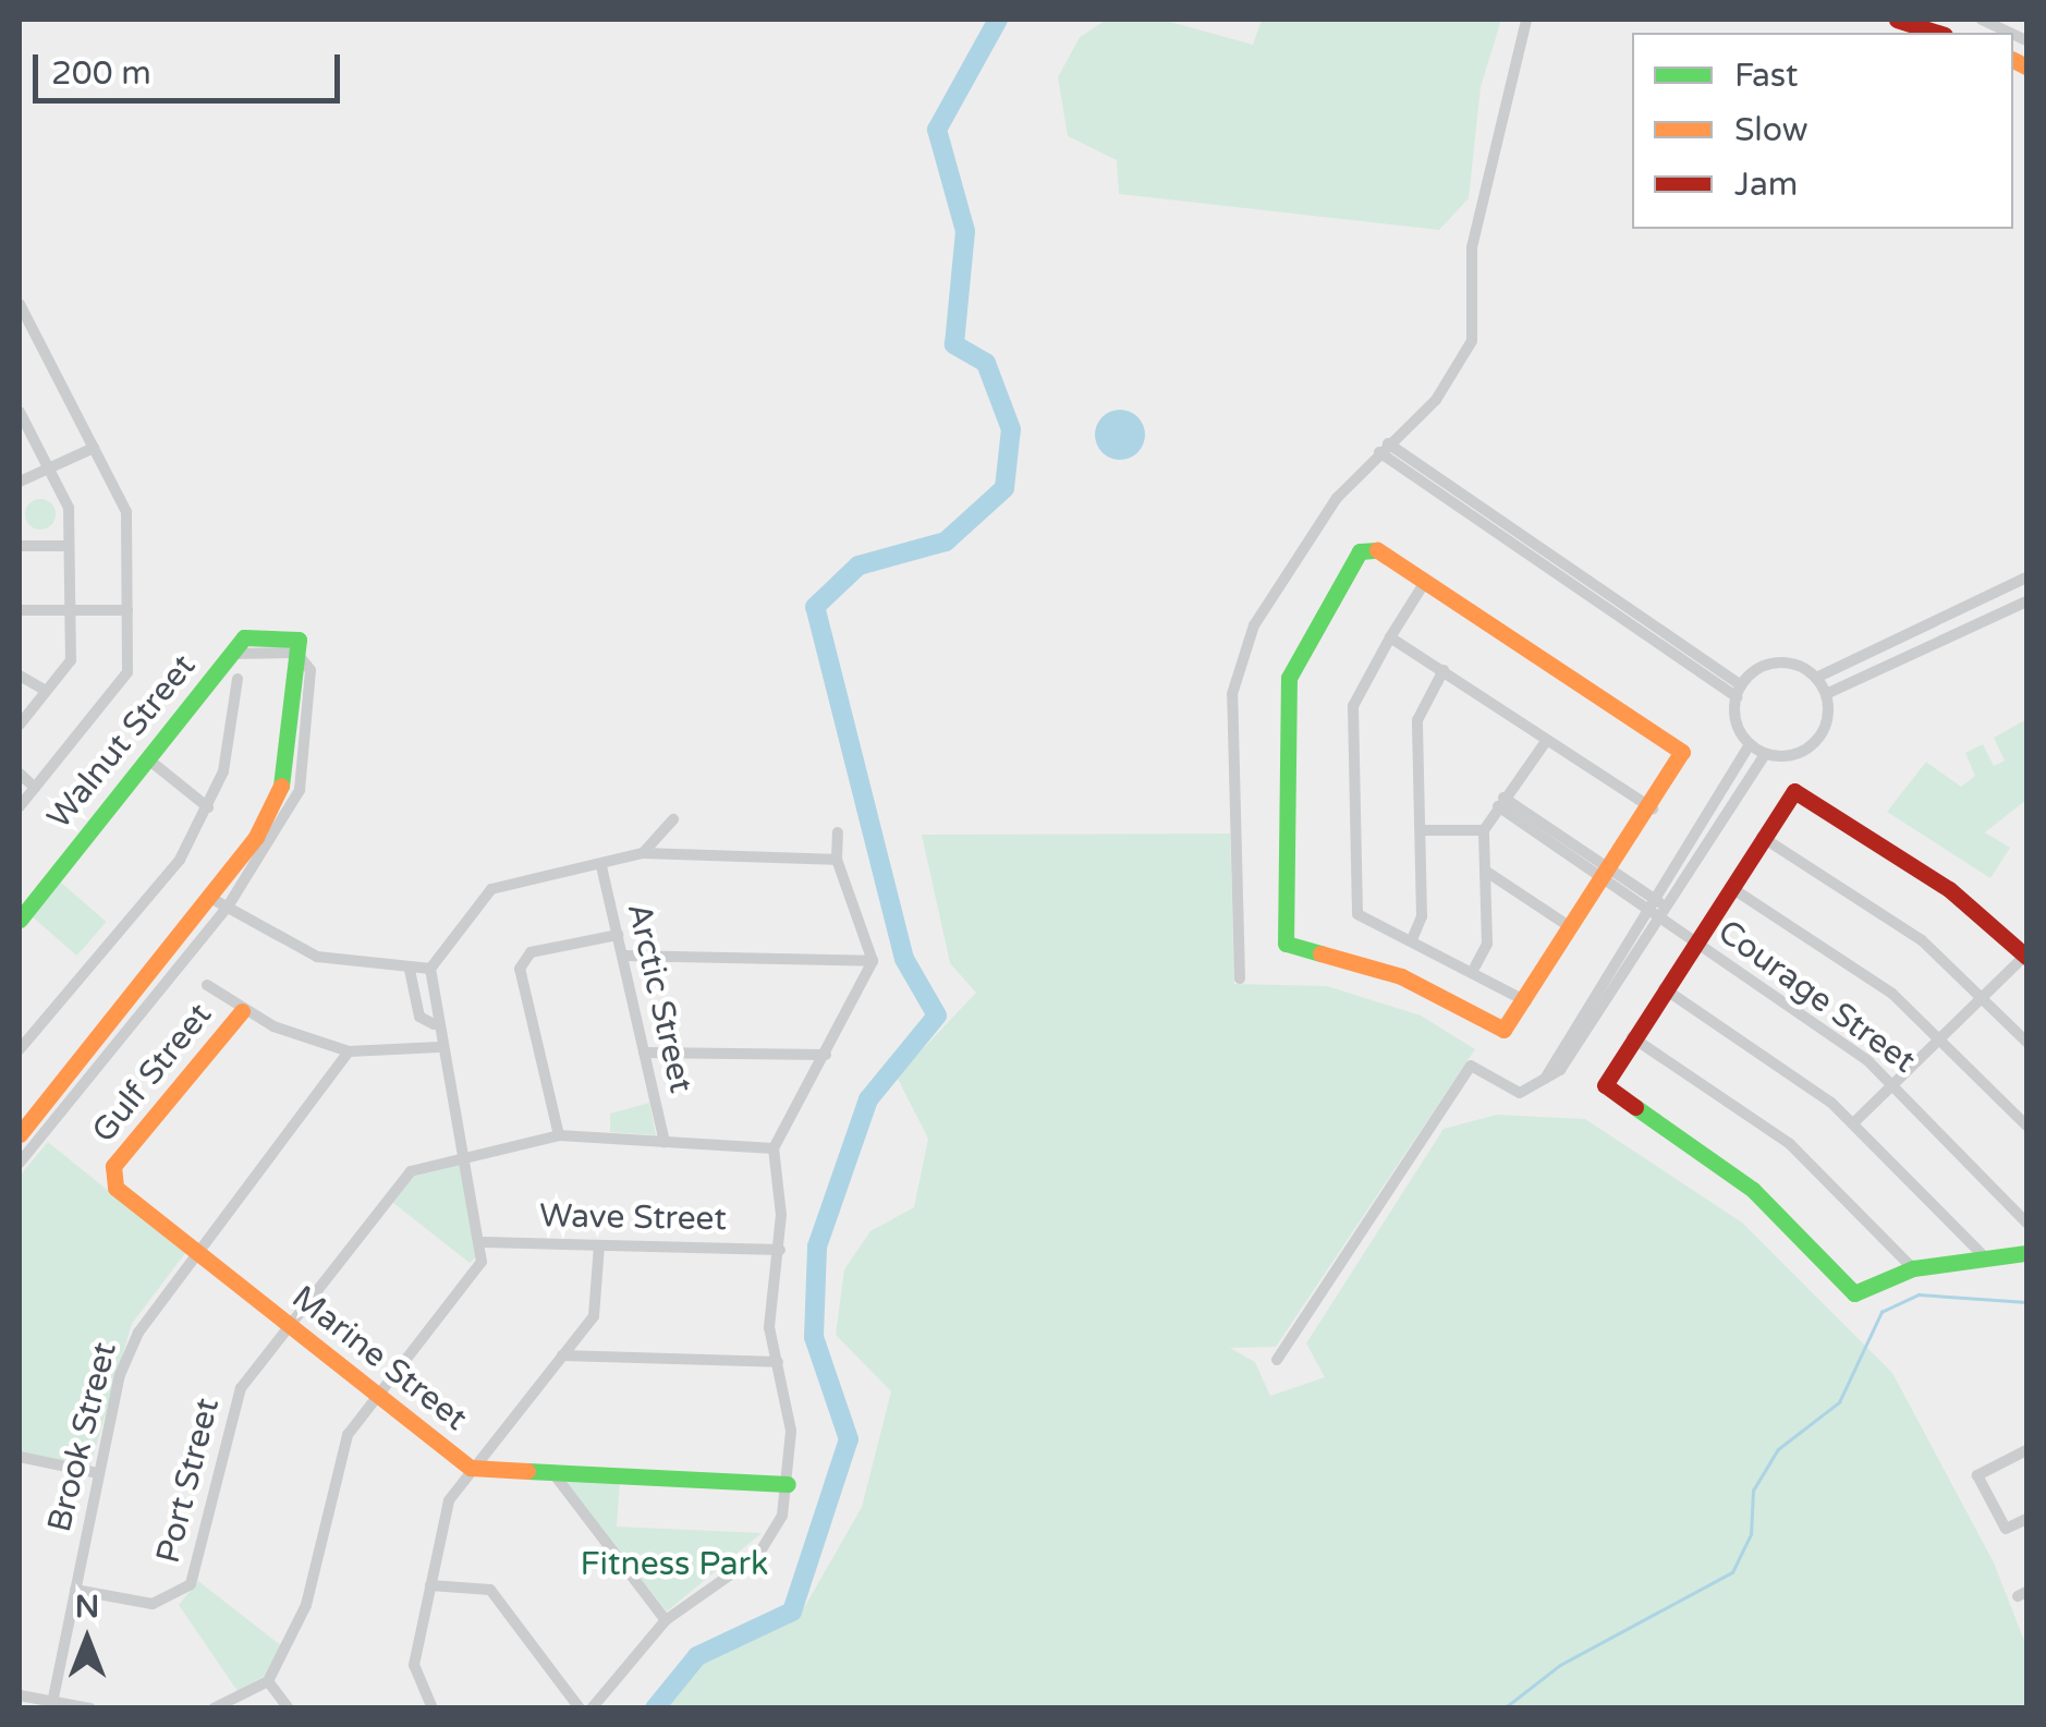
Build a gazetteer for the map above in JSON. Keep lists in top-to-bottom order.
{
  "streets": {
    "street": [
      "Walnut Street",
      "Courage Street",
      "Arctic Street",
      "Gulf Street",
      "Wave Street",
      "Marine Street",
      "Brook Street",
      "Port Street"
    ]
  },
  "crossings": [
    ["Arctic Street", "Port Street"],
    ["Gulf Street", "Marine Street"],
    ["Marine Street", "Brook Street"],
    ["Marine Street", "Port Street"],
    ["Brook Street", "Port Street"]
  ],
  "parks": ["Fitness Park"],
  "legend": ["Fast", "Slow", "Jam"],
  "scale_bar": "200 m",
  "north": "top"
}
